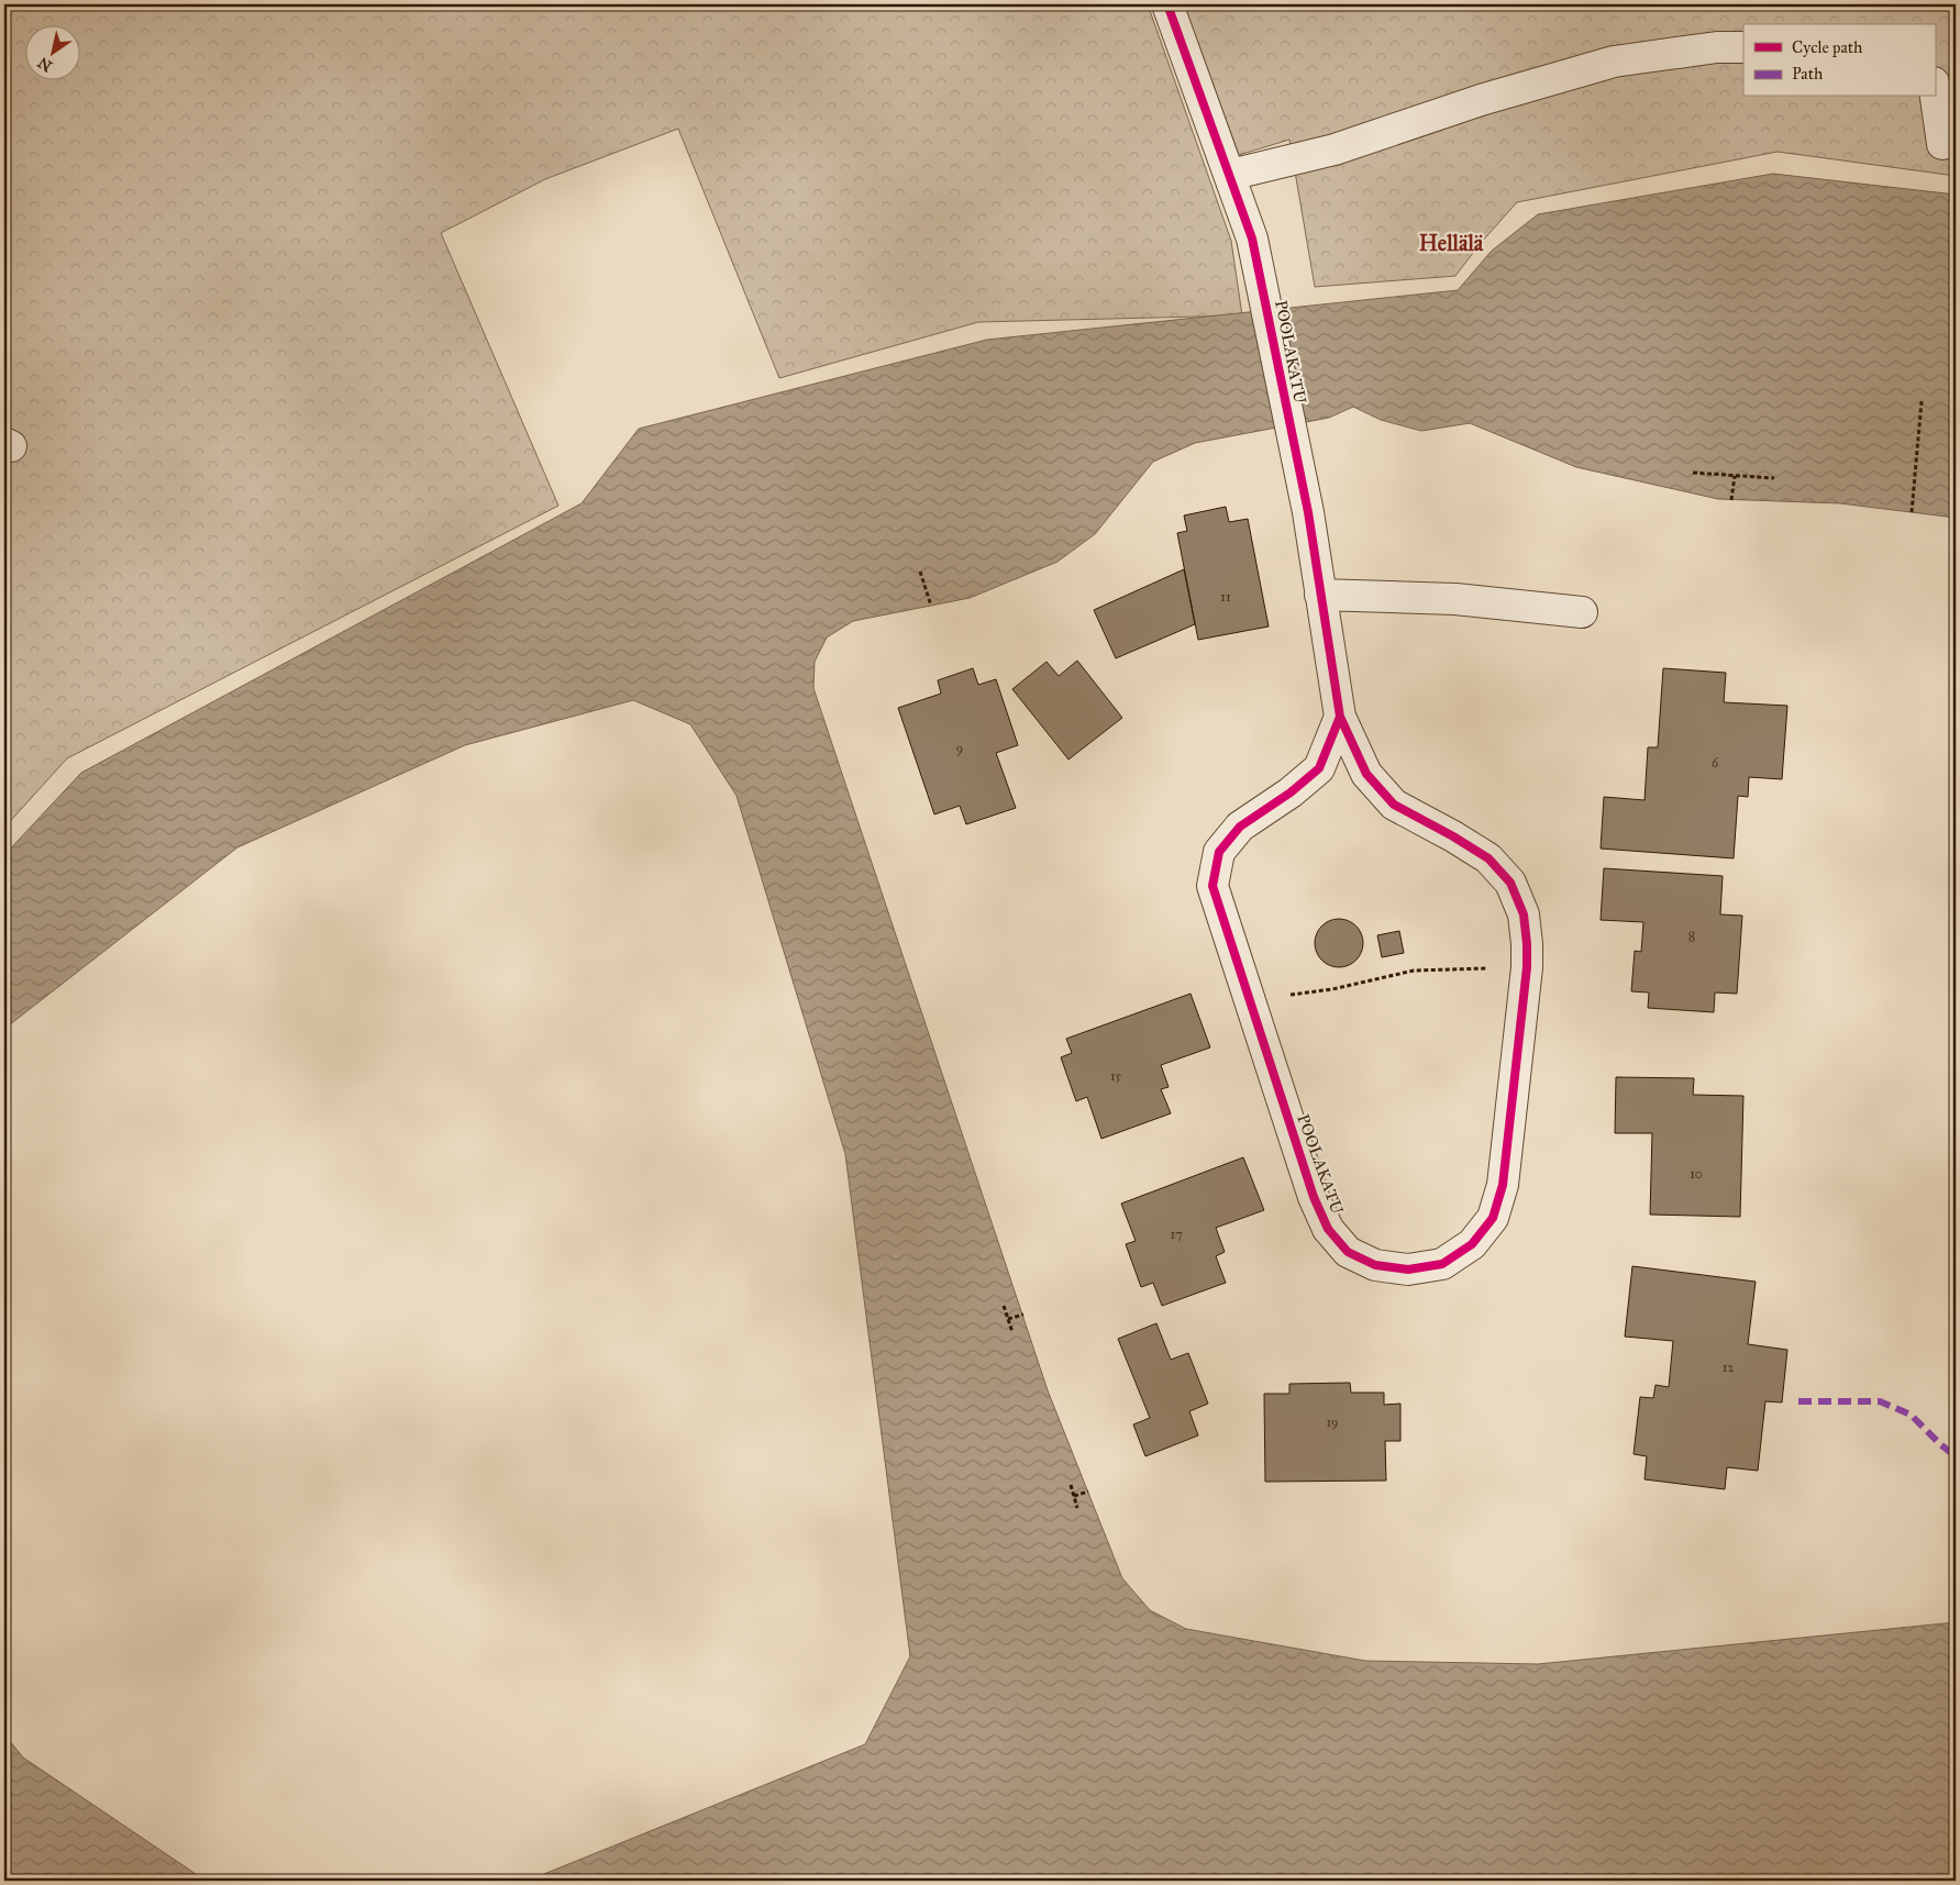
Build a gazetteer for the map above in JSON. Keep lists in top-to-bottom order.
{
  "streets": {
    "street": ["POOLAKATU"]
  },
  "districts": ["Hellälä"],
  "house_numbers": [
    "11",
    "9",
    "6",
    "8",
    "15",
    "10",
    "17",
    "12",
    "19"
  ],
  "legend": ["Cycle path", "Path"],
  "north": "bottom left"
}
